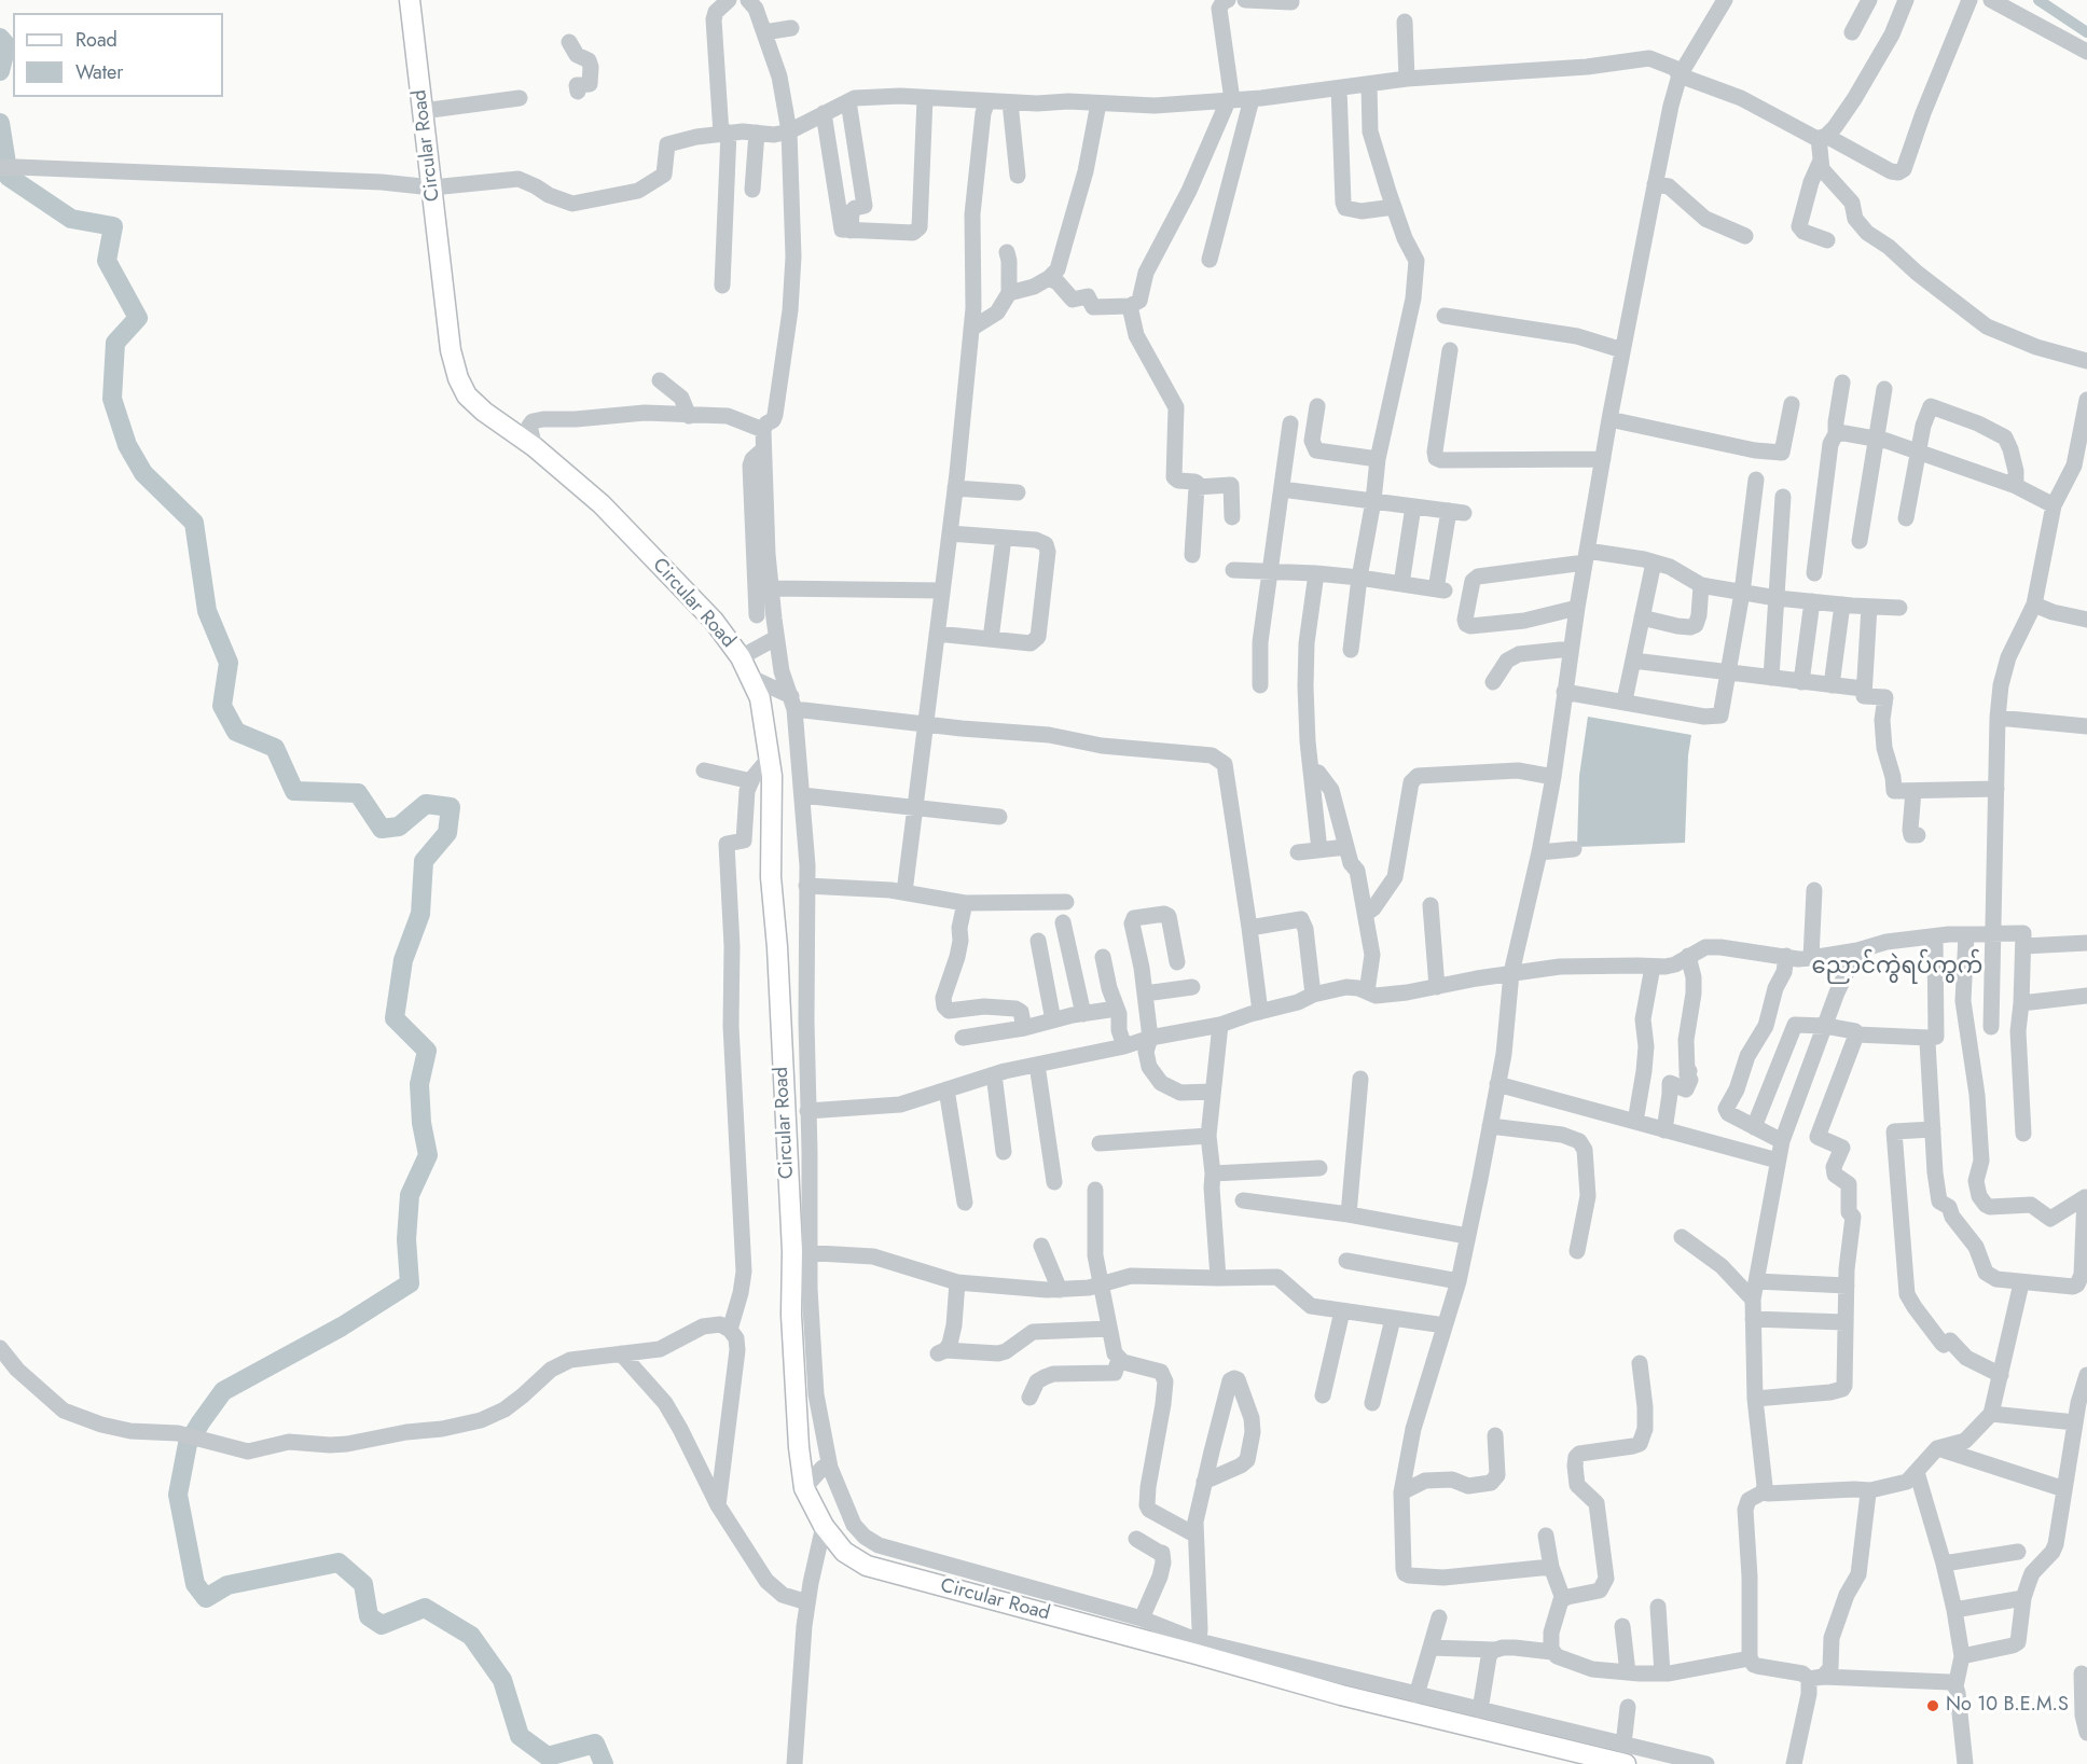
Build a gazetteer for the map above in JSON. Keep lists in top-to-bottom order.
{
  "streets": {
    "main road": ["Circular Road"]
  },
  "districts": ["ညောင်ကွဲရပ်ကွက်"],
  "places": ["No 10 B.E.M.S"],
  "legend": ["Road", "Water"]
}
